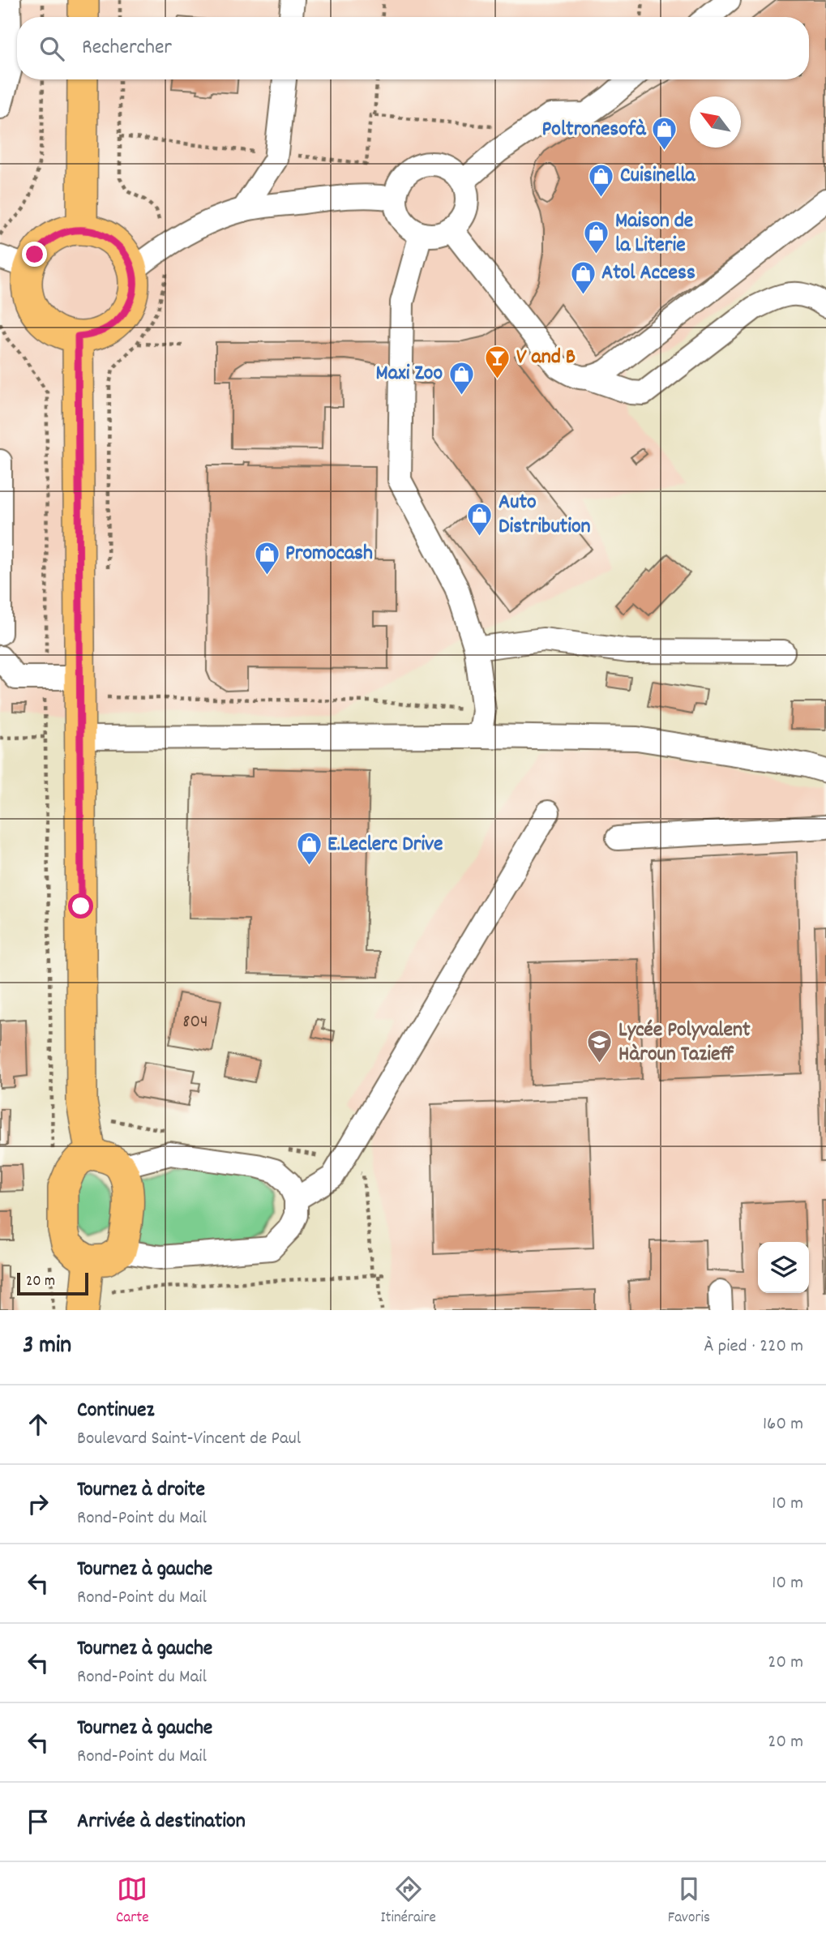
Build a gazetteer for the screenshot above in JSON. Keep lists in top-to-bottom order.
{
  "places": {
    "shop": [
      "Poltronesofà",
      "Cuisinella",
      "Maison de la Literie",
      "Atol Access",
      "Maxi Zoo",
      "Auto Distribution",
      "Promocash",
      "E.Leclerc Drive"
    ],
    "bar": ["V and B"],
    "school or university": ["Lycée Polyvalent Hàroun Tazieff"]
  },
  "house_numbers": ["804"],
  "scale_bar": "20 m",
  "north": "top left",
  "page": {
    "search": "Rechercher",
    "scale": "20 m",
    "heading": ["3 min", "À pied · 220 m"],
    "list": [
      ["Continuez", "Boulevard Saint-Vincent de Paul", "160 m"],
      ["Tournez à droite", "Rond-Point du Mail", "10 m"],
      ["Tournez à gauche", "Rond-Point du Mail", "10 m"],
      ["Tournez à gauche", "Rond-Point du Mail", "20 m"],
      ["Tournez à gauche", "Rond-Point du Mail", "20 m"],
      "Arrivée à destination"
    ],
    "nav": ["Carte", "Itinéraire", "Favoris"]
  }
}
